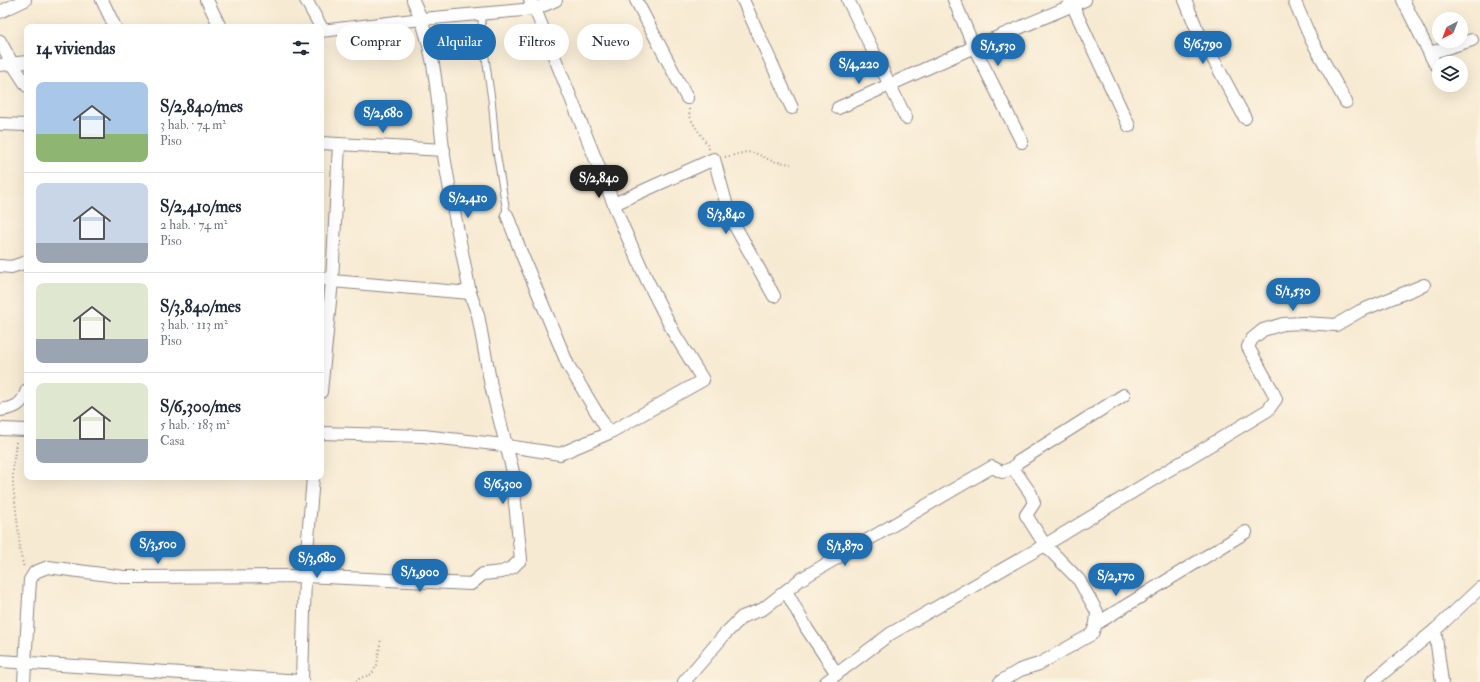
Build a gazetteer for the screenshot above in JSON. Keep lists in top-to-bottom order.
{
  "north": "bottom left",
  "page": {
    "chip": [
      "Comprar",
      "Alquilar",
      "Filtros",
      "Nuevo"
    ],
    "heading": "14 viviendas",
    "price": [
      "S/6,790",
      "S/1,530",
      "S/4,220",
      "S/2,680",
      "S/2,840",
      "S/2,410",
      "S/3,840",
      "S/1,530",
      "S/6,300",
      "S/3,500",
      "S/1,870",
      "S/3,680",
      "S/1,900",
      "S/2,170"
    ],
    "list": [
      {
        "name": "S/2,840/mes",
        "note": "3 hab. · 74 m² · Piso"
      },
      {
        "name": "S/2,410/mes",
        "note": "2 hab. · 74 m² · Piso"
      },
      {
        "name": "S/3,840/mes",
        "note": "3 hab. · 113 m² · Piso"
      },
      {
        "name": "S/6,300/mes",
        "note": "5 hab. · 183 m² · Casa"
      }
    ]
  }
}
